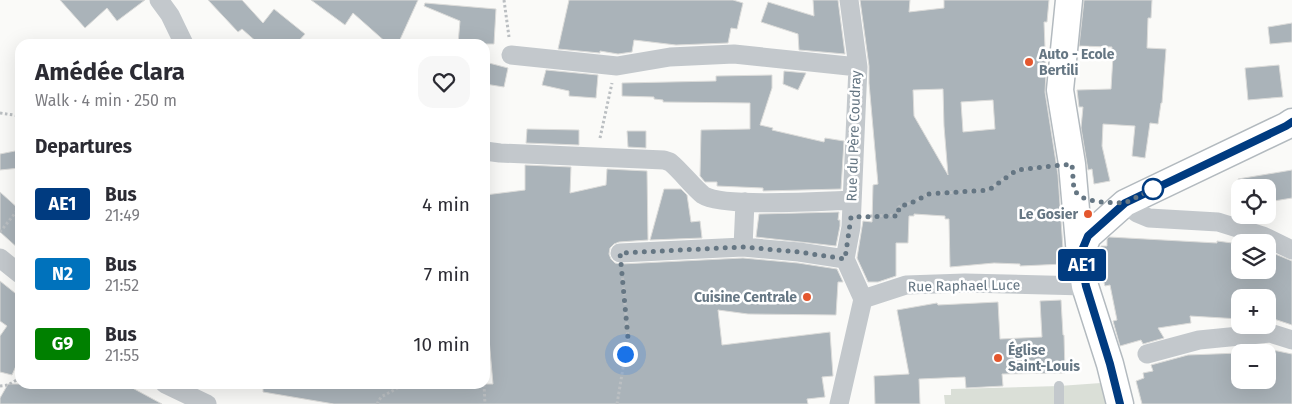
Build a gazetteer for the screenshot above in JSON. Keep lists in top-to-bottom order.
{
  "streets": {
    "street": ["Rue du Père Coudray", "Rue Raphael Luce"]
  },
  "places": [
    "Auto - Ecole Bertili",
    "Le Gosier",
    "Cuisine Centrale",
    "Église Saint-Louis"
  ],
  "lines": ["bus line AE1"],
  "page": {
    "on_map": "AE1",
    "heading": [
      ["Amédée Clara", "Walk · 4 min · 250 m"],
      "Departures"
    ],
    "list": [
      {
        "mark": "AE1",
        "name": "Bus",
        "note": "21:49",
        "value": "4 min"
      },
      {
        "mark": "N2",
        "name": "Bus",
        "note": "21:52",
        "value": "7 min"
      },
      {
        "mark": "G9",
        "name": "Bus",
        "note": "21:55",
        "value": "10 min"
      }
    ],
    "map_buttons": ["+", "−"]
  }
}
